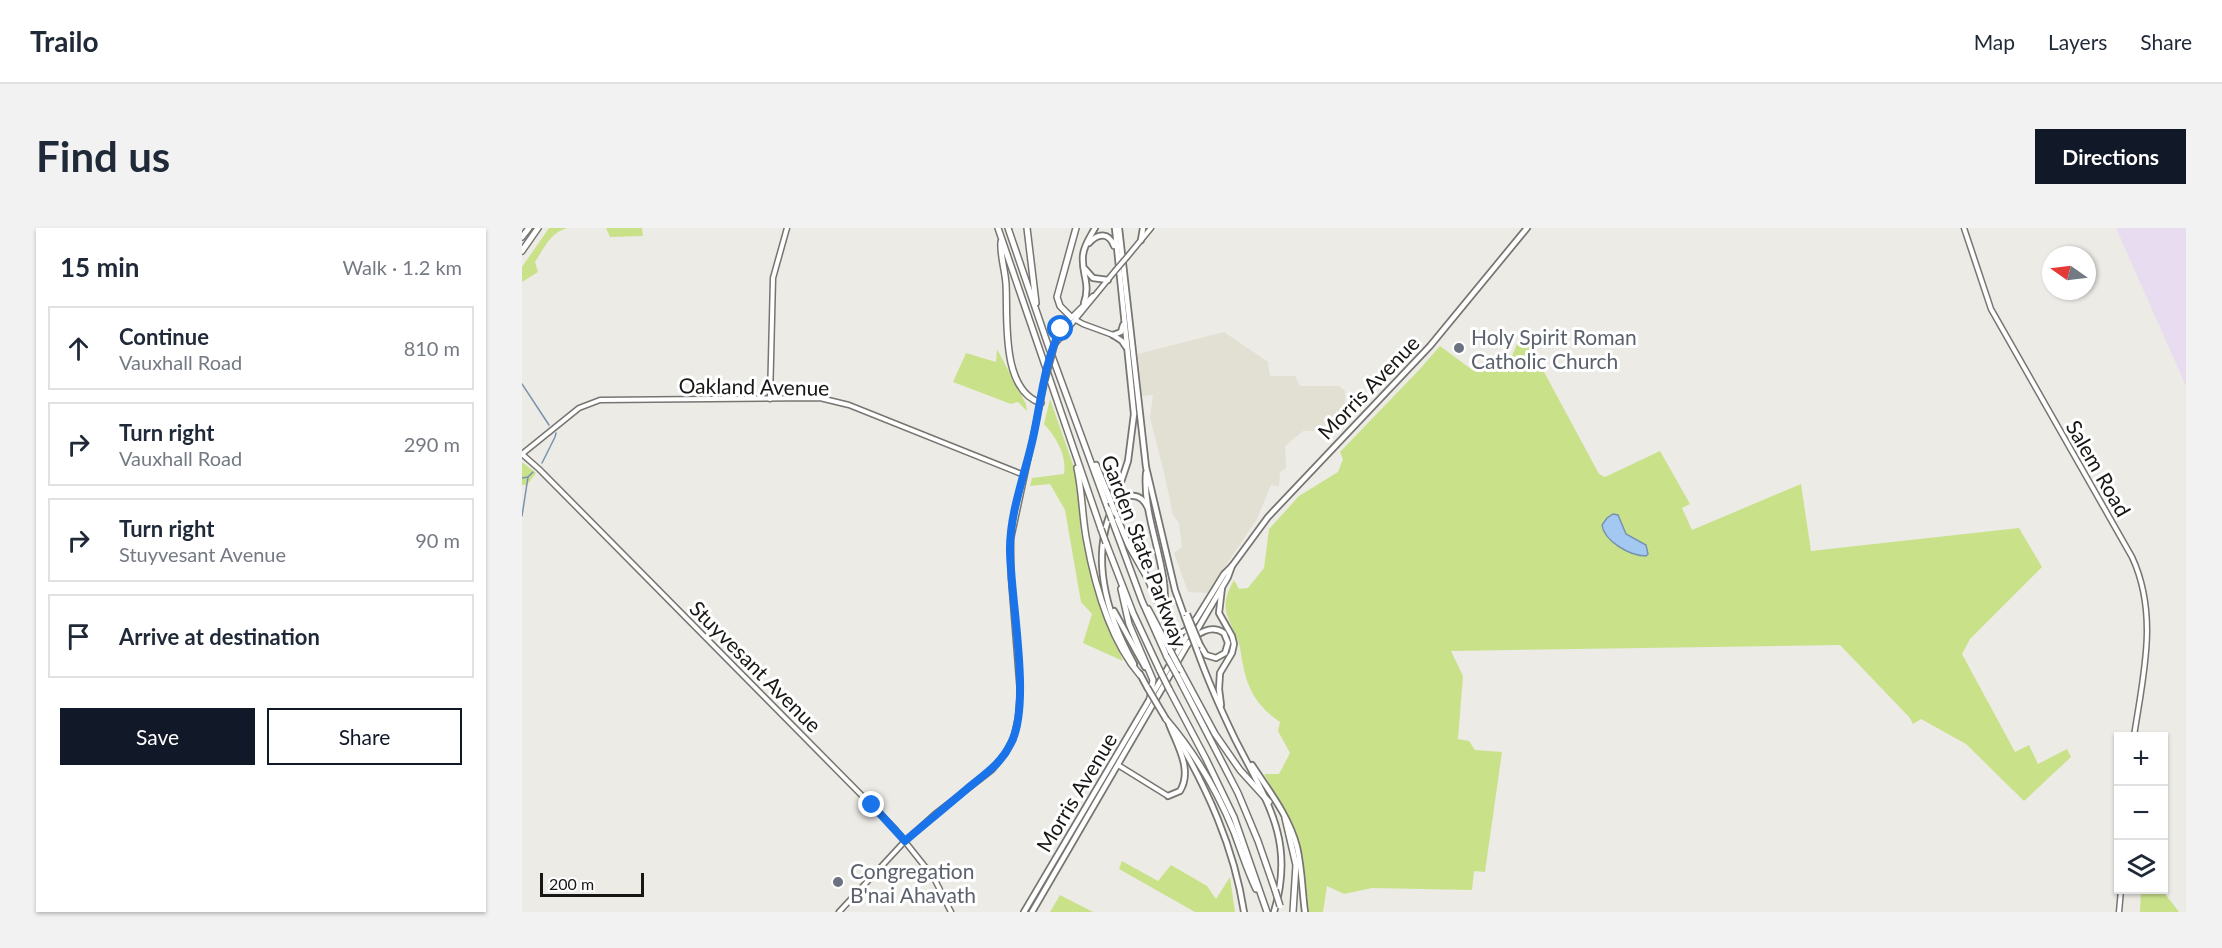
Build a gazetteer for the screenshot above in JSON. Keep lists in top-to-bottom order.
{
  "streets": {
    "highway": ["Garden State Parkway"],
    "main road": ["Morris Avenue"],
    "street": ["Oakland Avenue", "Salem Road", "Stuyvesant Avenue"]
  },
  "crossings": [
    ["Oakland Avenue", "Stuyvesant Avenue"]
  ],
  "places": ["Holy Spirit Roman Catholic Church", "Congregation B'nai Ahavath"],
  "scale_bar": "200 m",
  "north": "left",
  "page": {
    "header": "Trailo",
    "nav": ["Map", "Layers", "Share"],
    "buttons": [
      "Directions",
      ["Save", "Share"]
    ],
    "title": "Find us",
    "heading": ["15 min", "Walk · 1.2 km"],
    "list": [
      ["Continue", "Vauxhall Road", "810 m"],
      ["Turn right", "Vauxhall Road", "290 m"],
      ["Turn right", "Stuyvesant Avenue", "90 m"],
      "Arrive at destination"
    ],
    "map_buttons": ["+", "−"],
    "scale": "200 m"
  }
}
